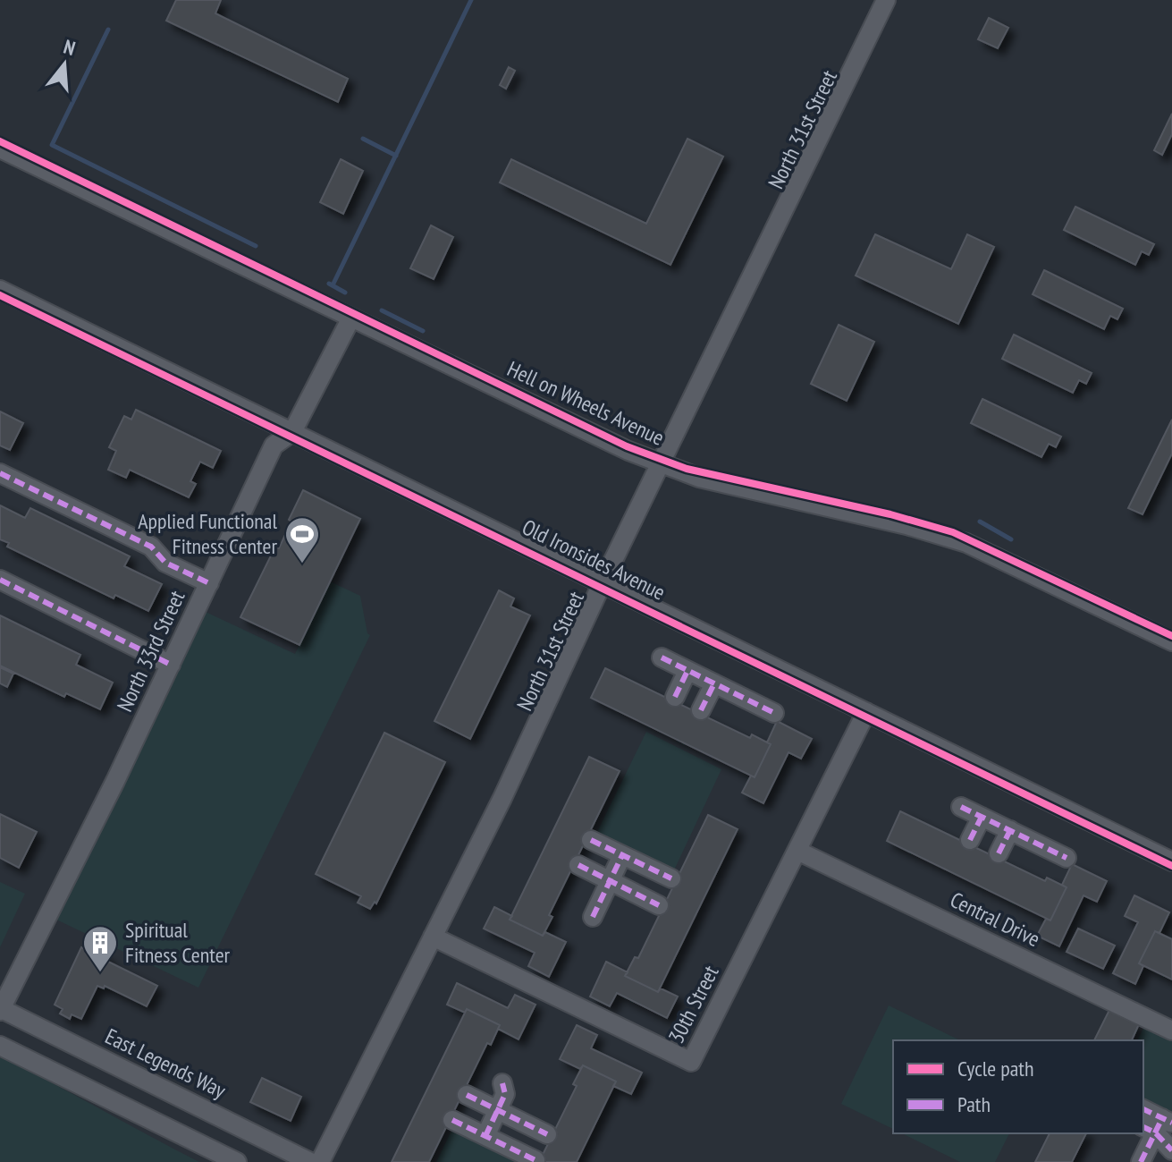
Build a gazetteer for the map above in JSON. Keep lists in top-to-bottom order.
{
  "streets": {
    "street": [
      "North 31st Street",
      "Hell on Wheels Avenue",
      "Old Ironsides Avenue",
      "North 33rd Street",
      "Central Drive",
      "30th Street",
      "East Legends Way"
    ]
  },
  "crossings": [
    ["North 31st Street", "Hell on Wheels Avenue"],
    ["North 31st Street", "Old Ironsides Avenue"],
    ["North 31st Street", "30th Street"],
    ["Hell on Wheels Avenue", "North 33rd Street"],
    ["Old Ironsides Avenue", "North 33rd Street"],
    ["Old Ironsides Avenue", "30th Street"],
    ["North 33rd Street", "East Legends Way"],
    ["Central Drive", "30th Street"]
  ],
  "places": {
    "sports": ["Applied Functional Fitness Center"],
    "building": ["Spiritual Fitness Center"]
  },
  "legend": ["Cycle path", "Path"],
  "north": "top"
}
